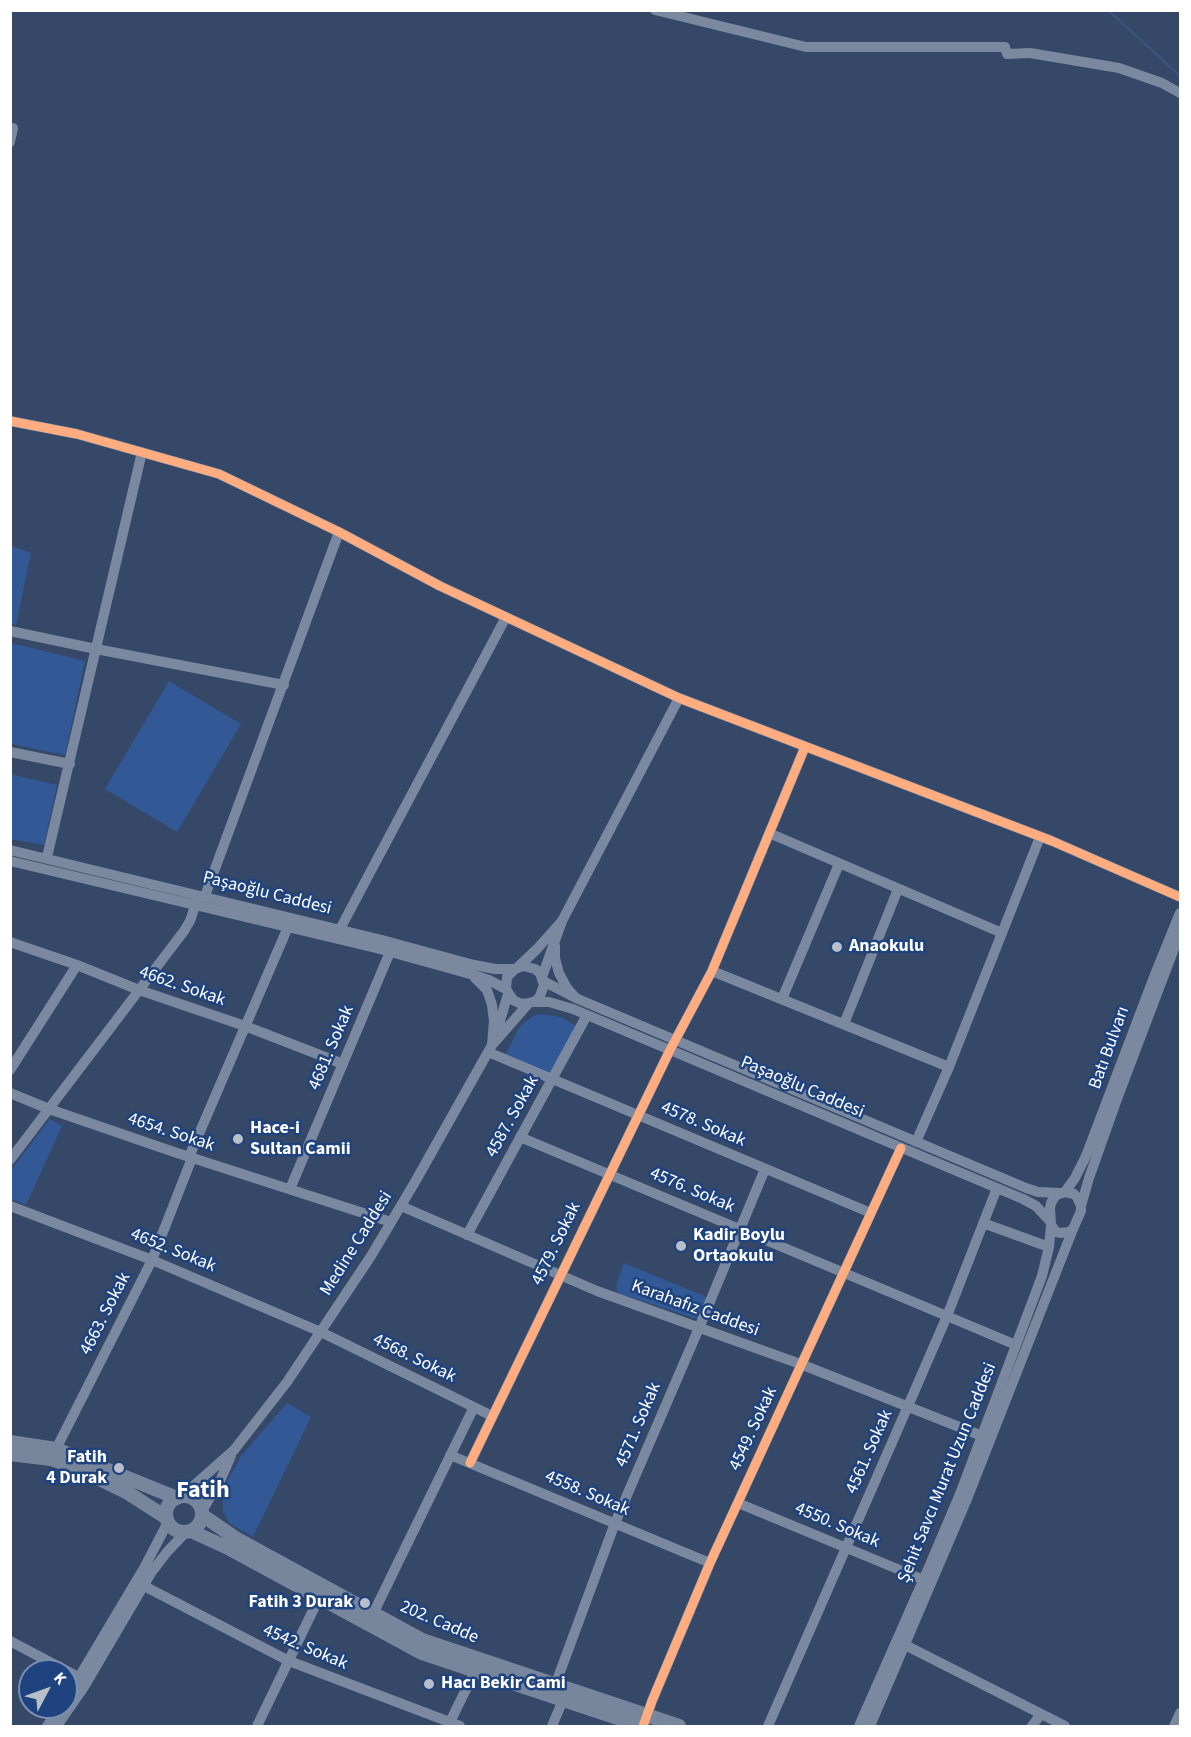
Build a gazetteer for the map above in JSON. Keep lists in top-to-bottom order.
{
  "streets": {
    "main road": ["202. Cadde"],
    "street": [
      "Paşaoğlu Caddesi",
      "4662. Sokak",
      "4681. Sokak",
      "Batı Bulvarı",
      "4587. Sokak",
      "4578. Sokak",
      "4654. Sokak",
      "4576. Sokak",
      "Medine Caddesi",
      "4579. Sokak",
      "4652. Sokak",
      "Karahafız Caddesi",
      "4663. Sokak",
      "4568. Sokak",
      "4571. Sokak",
      "4549. Sokak",
      "4561. Sokak",
      "Şehit Savcı Murat Uzun Caddesi",
      "4558. Sokak",
      "4550. Sokak",
      "4542. Sokak"
    ]
  },
  "crossings": [
    ["Paşaoğlu Caddesi", "4681. Sokak"],
    ["Paşaoğlu Caddesi", "Batı Bulvarı"],
    ["Paşaoğlu Caddesi", "4587. Sokak"],
    ["Paşaoğlu Caddesi", "Medine Caddesi"],
    ["Paşaoğlu Caddesi", "4579. Sokak"],
    ["Paşaoğlu Caddesi", "4663. Sokak"],
    ["Paşaoğlu Caddesi", "4549. Sokak"],
    ["Paşaoğlu Caddesi", "4561. Sokak"],
    ["Paşaoğlu Caddesi", "Şehit Savcı Murat Uzun Caddesi"],
    ["4662. Sokak", "4681. Sokak"],
    ["4662. Sokak", "4663. Sokak"],
    ["4681. Sokak", "4654. Sokak"],
    ["Batı Bulvarı", "Şehit Savcı Murat Uzun Caddesi"],
    ["4587. Sokak", "4578. Sokak"],
    ["4587. Sokak", "4576. Sokak"],
    ["4587. Sokak", "Karahafız Caddesi"],
    ["4578. Sokak", "Medine Caddesi"],
    ["4578. Sokak", "4579. Sokak"],
    ["4578. Sokak", "4571. Sokak"],
    ["4578. Sokak", "4549. Sokak"],
    ["4654. Sokak", "Medine Caddesi"],
    ["4654. Sokak", "4663. Sokak"],
    ["4576. Sokak", "4579. Sokak"],
    ["4576. Sokak", "4571. Sokak"],
    ["4576. Sokak", "4549. Sokak"],
    ["4576. Sokak", "4561. Sokak"],
    ["4576. Sokak", "Şehit Savcı Murat Uzun Caddesi"],
    ["Medine Caddesi", "4652. Sokak"],
    ["Medine Caddesi", "Karahafız Caddesi"],
    ["Medine Caddesi", "4568. Sokak"],
    ["Medine Caddesi", "202. Cadde"],
    ["4579. Sokak", "Karahafız Caddesi"],
    ["4579. Sokak", "4568. Sokak"],
    ["4579. Sokak", "4558. Sokak"],
    ["4652. Sokak", "4663. Sokak"],
    ["4652. Sokak", "4568. Sokak"],
    ["Karahafız Caddesi", "4571. Sokak"],
    ["Karahafız Caddesi", "4549. Sokak"],
    ["Karahafız Caddesi", "4561. Sokak"],
    ["Karahafız Caddesi", "Şehit Savcı Murat Uzun Caddesi"],
    ["4571. Sokak", "4558. Sokak"],
    ["4571. Sokak", "202. Cadde"],
    ["4549. Sokak", "4558. Sokak"],
    ["4549. Sokak", "4550. Sokak"],
    ["4549. Sokak", "202. Cadde"],
    ["4561. Sokak", "4550. Sokak"],
    ["Şehit Savcı Murat Uzun Caddesi", "4550. Sokak"]
  ],
  "districts": ["Fatih"],
  "places": [
    "Anaokulu",
    "Hace-i Sultan Camii",
    "Kadir Boylu Ortaokulu",
    "Fatih 4 Durak",
    "Fatih 3 Durak",
    "Hacı Bekir Cami"
  ],
  "north": "top right"
}
